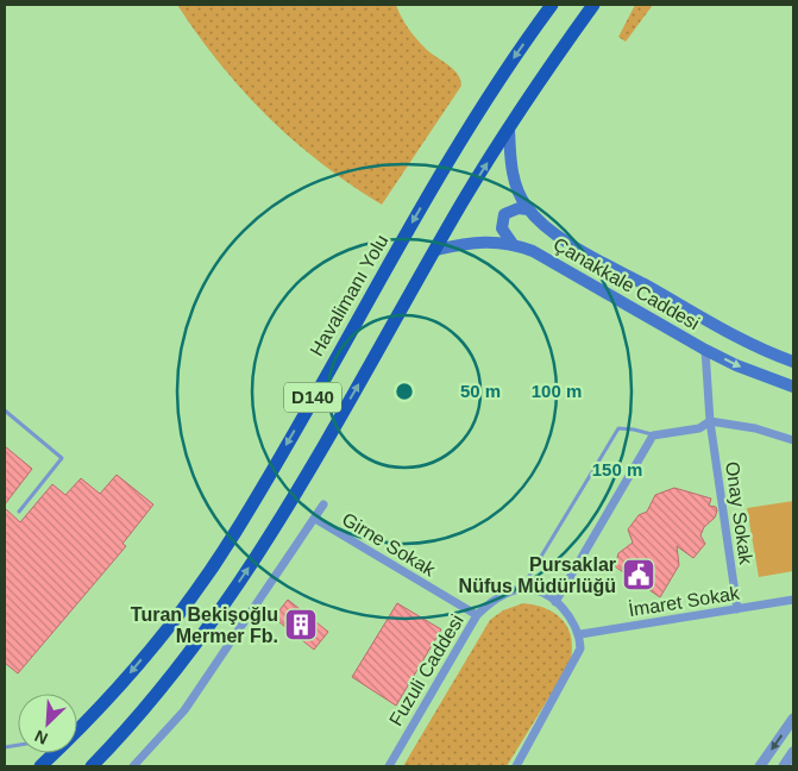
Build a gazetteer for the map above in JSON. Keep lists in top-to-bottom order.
{
  "streets": {
    "highway": ["Havalimanı Yolu", "D140"],
    "main road": ["Çanakkale Caddesi"],
    "street": [
      "Onay Sokak",
      "Girne Sokak",
      "İmaret Sokak",
      "Fuzuli Caddesi"
    ]
  },
  "crossings": [
    ["Çanakkale Caddesi", "D140"],
    ["Çanakkale Caddesi", "Onay Sokak"],
    ["Onay Sokak", "İmaret Sokak"],
    ["Girne Sokak", "Fuzuli Caddesi"]
  ],
  "places": {
    "public building": ["Pursaklar Nüfus Müdürlüğü"],
    "building": ["Turan Bekişoğlu Mermer Fb."]
  },
  "north": "bottom left",
  "rings": ["50 m", "100 m", "150 m"]
}
